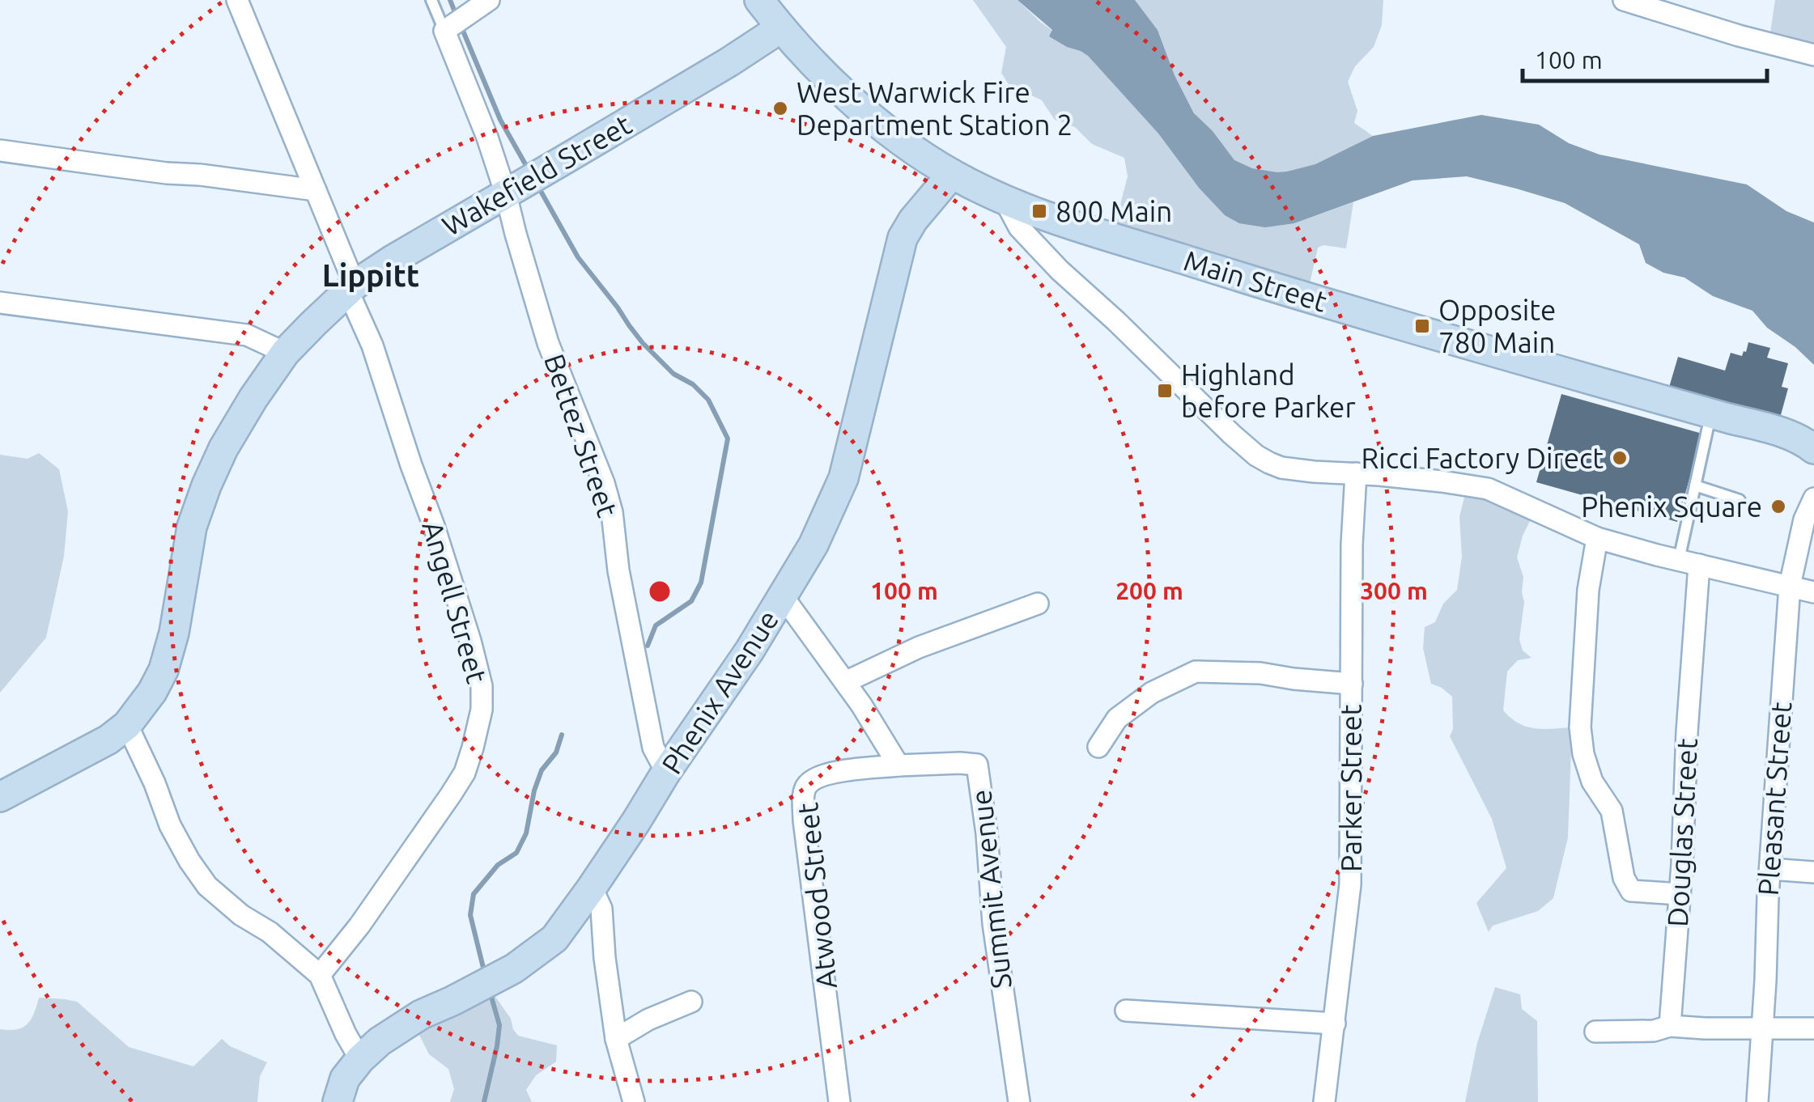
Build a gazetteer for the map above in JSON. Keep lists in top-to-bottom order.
{
  "streets": {
    "main road": ["Wakefield Street", "Main Street", "Phenix Avenue"],
    "street": [
      "Bettez Street",
      "Angell Street",
      "Parker Street",
      "Pleasant Street",
      "Douglas Street",
      "Summit Avenue",
      "Atwood Street"
    ]
  },
  "crossings": [
    ["Wakefield Street", "Main Street"],
    ["Wakefield Street", "Bettez Street"],
    ["Wakefield Street", "Angell Street"],
    ["Main Street", "Phenix Avenue"],
    ["Bettez Street", "Phenix Avenue"],
    ["Summit Avenue", "Atwood Street"]
  ],
  "districts": ["Lippitt"],
  "places": {
    "other": ["West Warwick Fire Department Station 2", "Ricci Factory Direct", "Phenix Square"],
    "transit": ["800 Main", "Opposite 780 Main", "Highland before Parker"]
  },
  "scale_bar": "100 m",
  "rings": ["100 m", "200 m", "300 m"]
}
